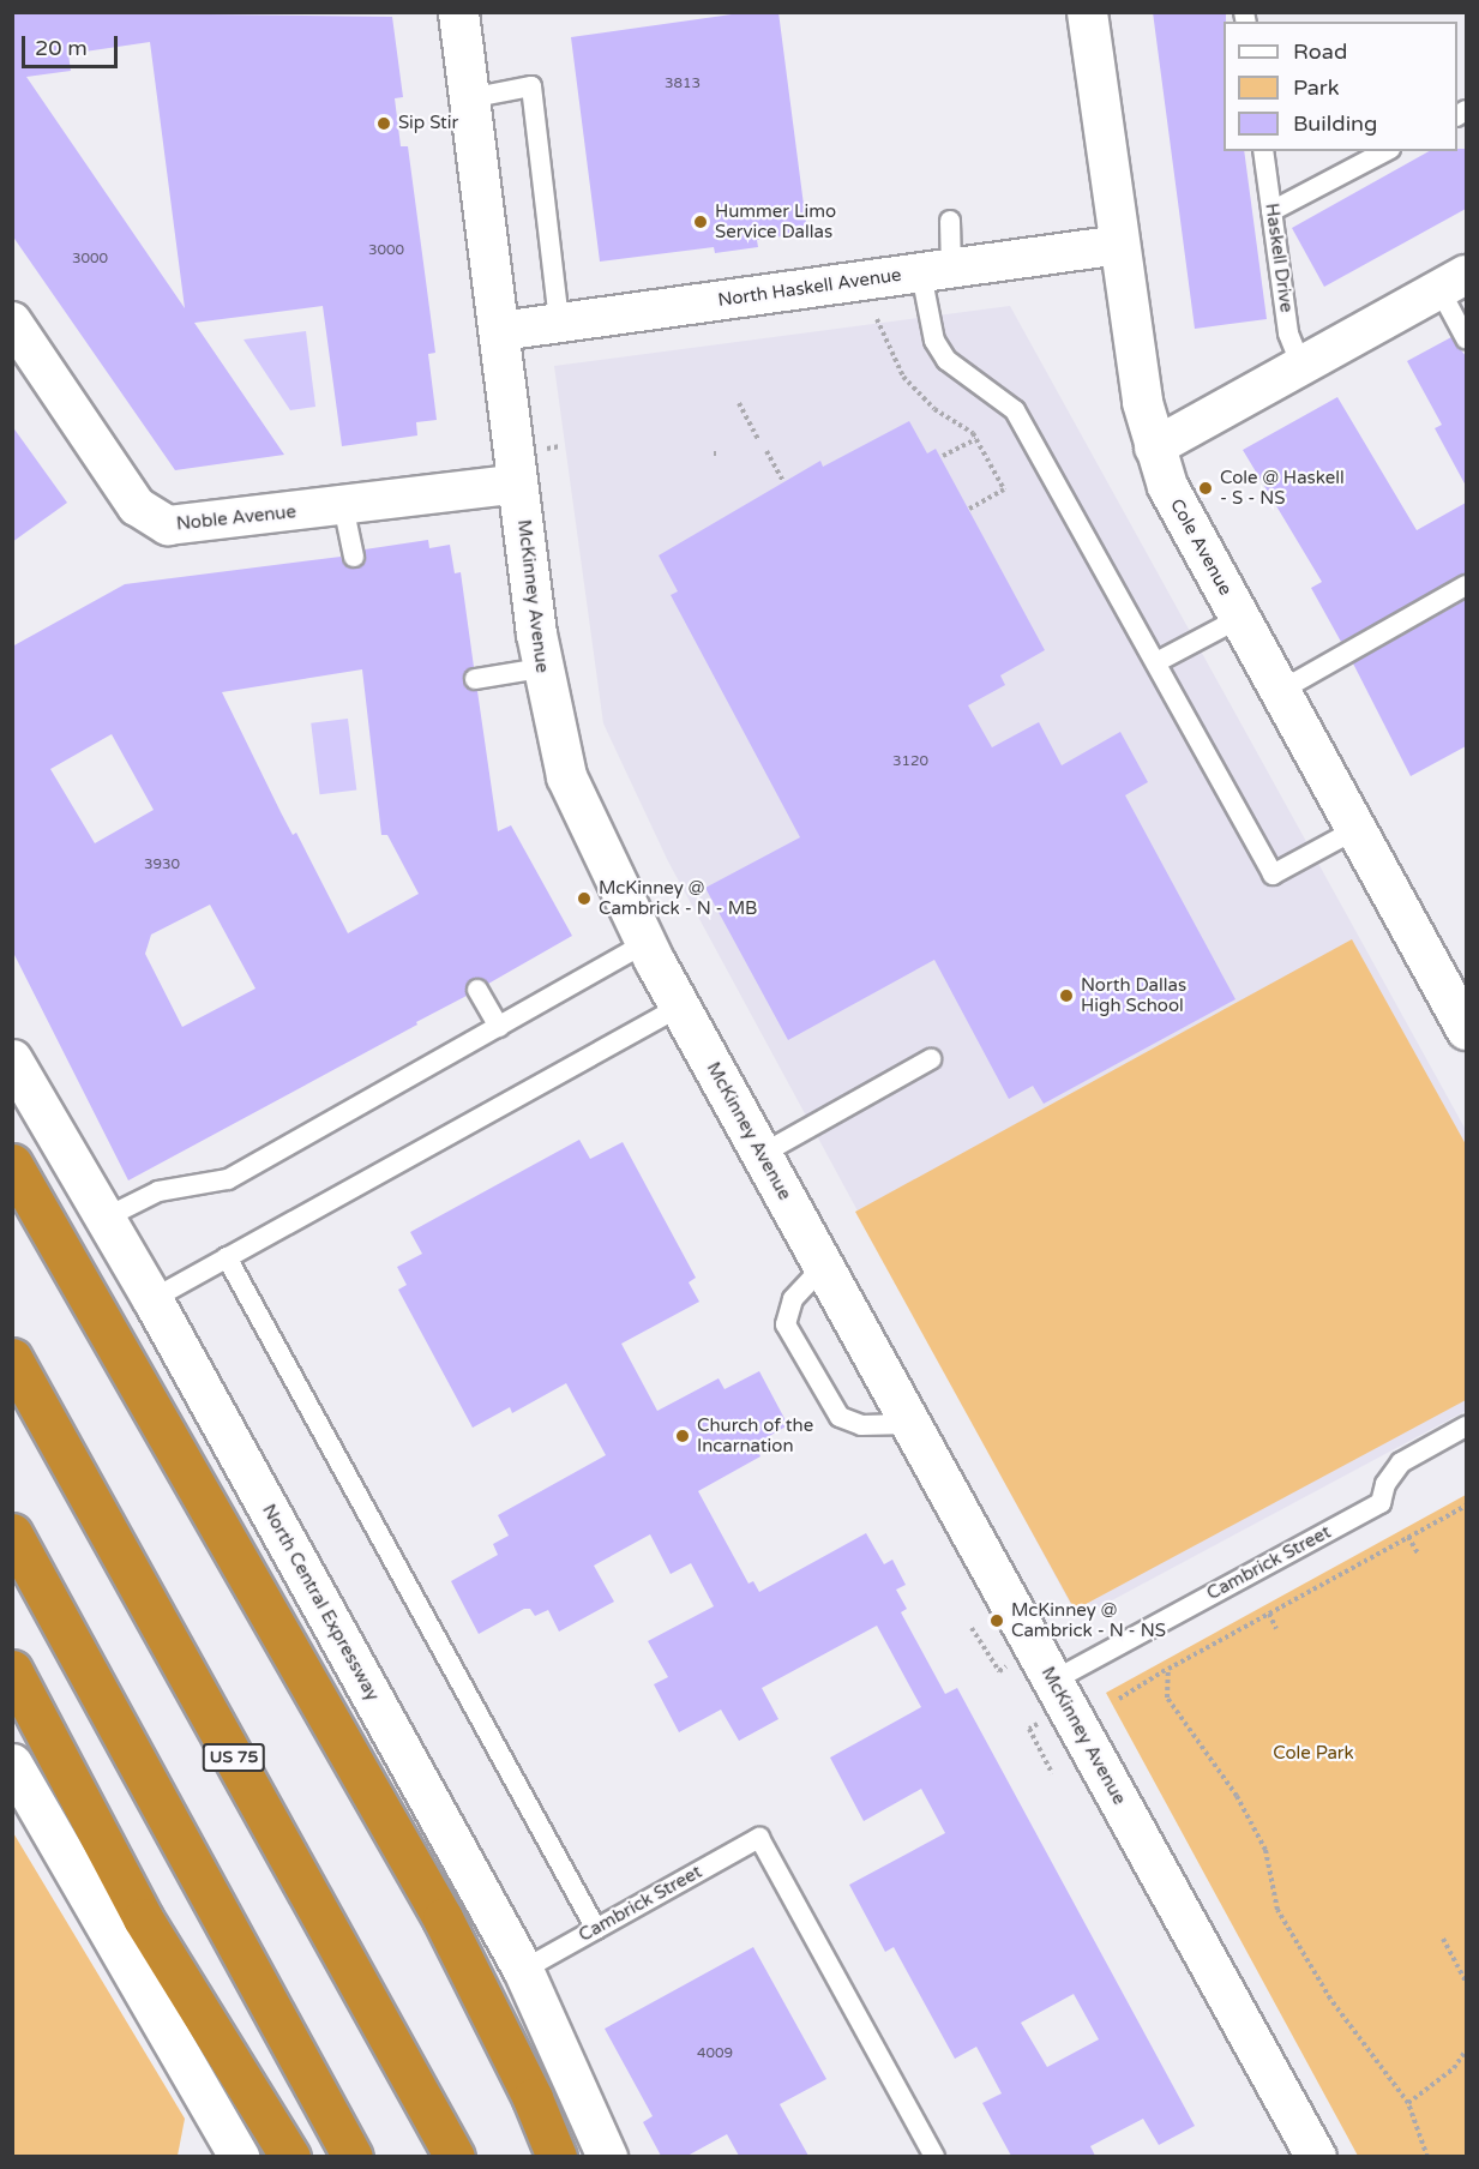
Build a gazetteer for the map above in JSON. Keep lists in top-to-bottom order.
{
  "streets": {
    "highway": ["US 75"],
    "street": [
      "North Haskell Avenue",
      "Noble Avenue",
      "Cole Avenue",
      "McKinney Avenue",
      "North Central Expressway"
    ],
    "lane": ["Haskell Drive", "Cambrick Street"]
  },
  "crossings": [
    ["North Haskell Avenue", "Cole Avenue"],
    ["North Haskell Avenue", "McKinney Avenue"],
    ["Noble Avenue", "McKinney Avenue"],
    ["McKinney Avenue", "Cambrick Street"],
    ["Cambrick Street", "North Central Expressway"]
  ],
  "parks": ["Cole Park"],
  "places": [
    "Sip Stir",
    "Hummer Limo Service Dallas",
    "Cole @ Haskell - S - NS",
    "McKinney @ Cambrick - N - MB",
    "North Dallas High School",
    "Church of the Incarnation",
    "McKinney @ Cambrick - N - NS"
  ],
  "house_numbers": [
    "3813",
    "3000",
    "3000",
    "3120",
    "3930",
    "4009"
  ],
  "legend": ["Road", "Park", "Building"],
  "scale_bar": "20 m"
}
